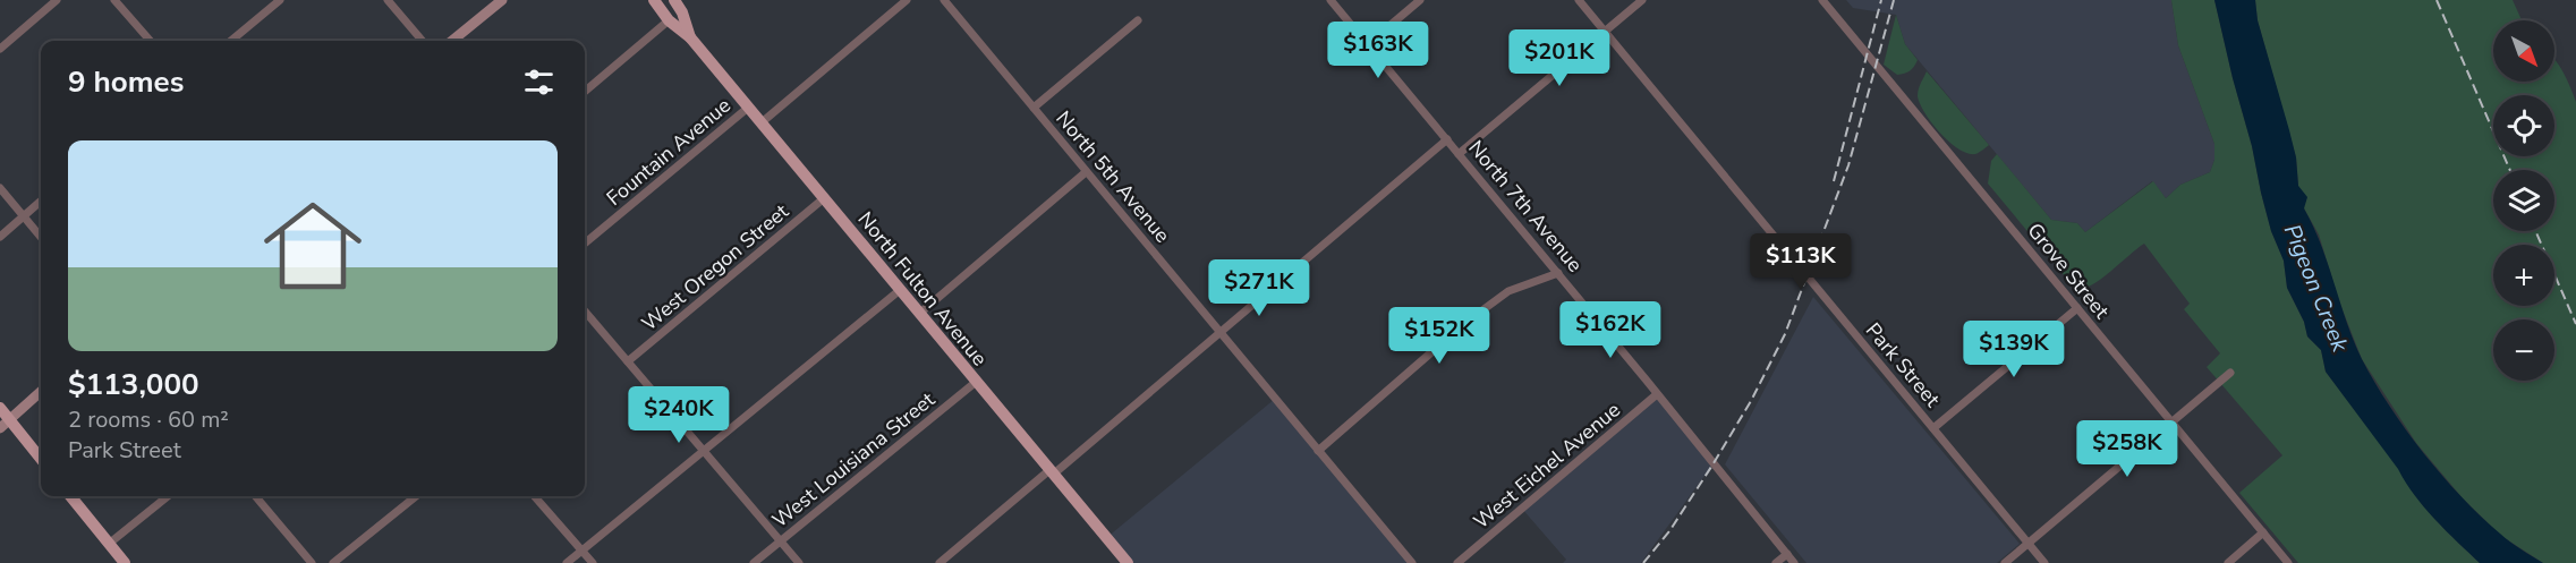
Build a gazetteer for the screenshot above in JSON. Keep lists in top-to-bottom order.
{
  "streets": {
    "main road": ["North Fulton Avenue"],
    "street": [
      "Fountain Avenue",
      "North 5th Avenue",
      "North 7th Avenue",
      "West Oregon Street",
      "Grove Street",
      "Park Street",
      "West Louisiana Street",
      "West Eichel Avenue"
    ]
  },
  "crossings": [
    ["Fountain Avenue", "North Fulton Avenue"],
    ["North 7th Avenue", "West Eichel Avenue"],
    ["West Oregon Street", "North Fulton Avenue"],
    ["North Fulton Avenue", "West Louisiana Street"]
  ],
  "water": ["Pigeon Creek"],
  "north": "bottom right",
  "page": {
    "map_buttons": ["+", "−"],
    "price": [
      "$163K",
      "$201K",
      "$113K",
      "$271K",
      "$162K",
      "$152K",
      "$139K",
      "$240K",
      "$258K"
    ],
    "heading": "9 homes",
    "list": [
      {
        "name": "$113,000",
        "note": "2 rooms · 60 m² · Park Street"
      }
    ]
  }
}
